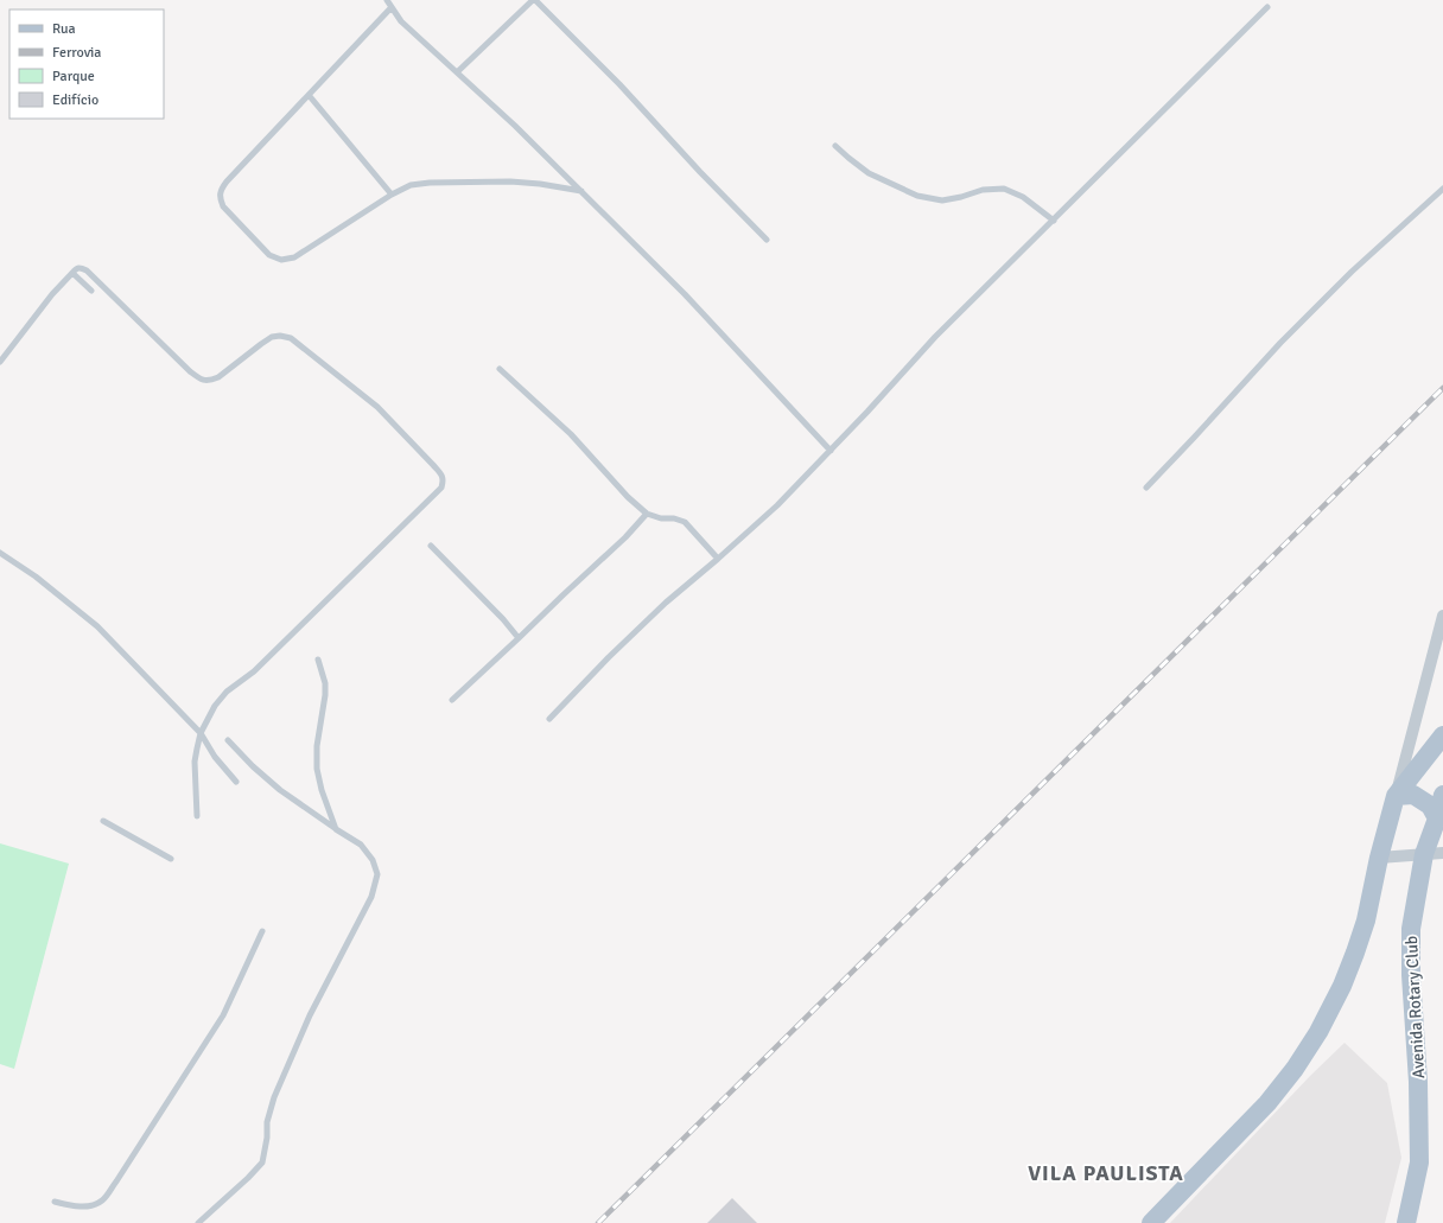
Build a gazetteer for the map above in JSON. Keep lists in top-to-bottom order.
{
  "streets": {
    "main road": ["Avenida Rotary Club"]
  },
  "districts": ["VILA PAULISTA"],
  "legend": [
    "Rua",
    "Ferrovia",
    "Parque",
    "Edifício"
  ]
}
